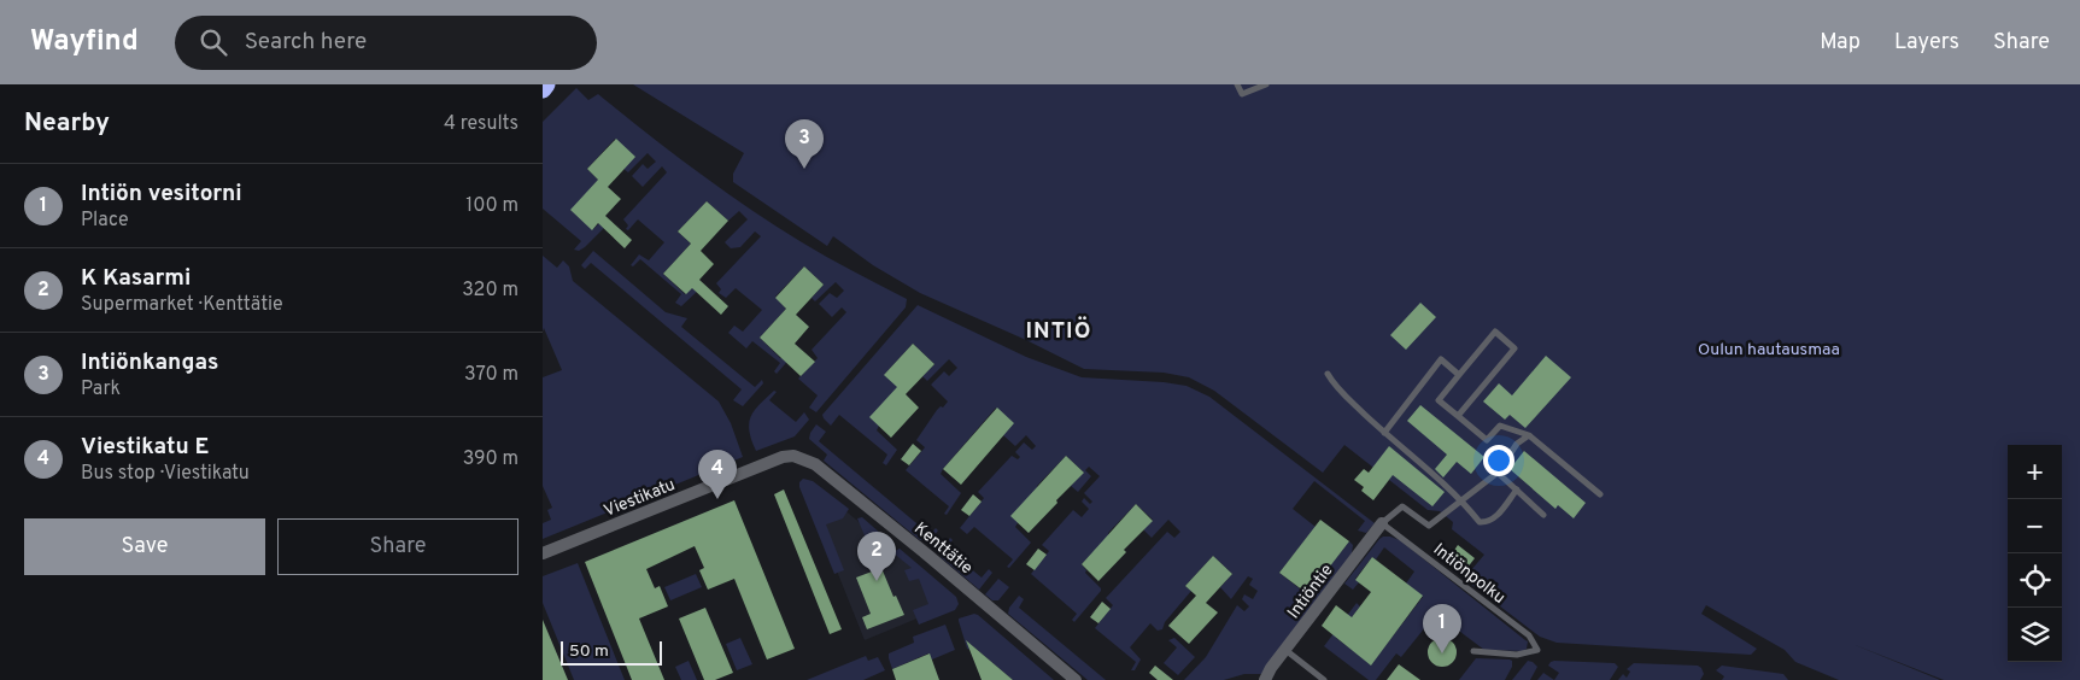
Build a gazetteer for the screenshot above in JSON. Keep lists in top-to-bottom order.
{
  "streets": {
    "street": ["Viestikatu", "Kenttätie", "Intiöntie"],
    "lane": ["Intiönpolku"]
  },
  "crossings": [
    ["Viestikatu", "Kenttätie"],
    ["Intiönpolku", "Intiöntie"]
  ],
  "districts": ["INTIÖ"],
  "parks": ["Oulun hautausmaa"],
  "scale_bar": "50 m",
  "page": {
    "header": "Wayfind",
    "search": "Search here",
    "nav": ["Map", "Layers", "Share"],
    "heading": ["Nearby", "4 results"],
    "pins": [
      "3",
      "4",
      "2",
      "1"
    ],
    "list": [
      {
        "mark": "1",
        "name": "Intiön vesitorni",
        "note": "Place",
        "value": "100 m"
      },
      {
        "mark": "2",
        "name": "K Kasarmi",
        "note": "Supermarket · Kenttätie",
        "value": "320 m"
      },
      {
        "mark": "3",
        "name": "Intiönkangas",
        "note": "Park",
        "value": "370 m"
      },
      {
        "mark": "4",
        "name": "Viestikatu E",
        "note": "Bus stop · Viestikatu",
        "value": "390 m"
      }
    ],
    "map_buttons": ["+", "−"],
    "buttons": ["Save", "Share"],
    "scale": "50 m"
  }
}
